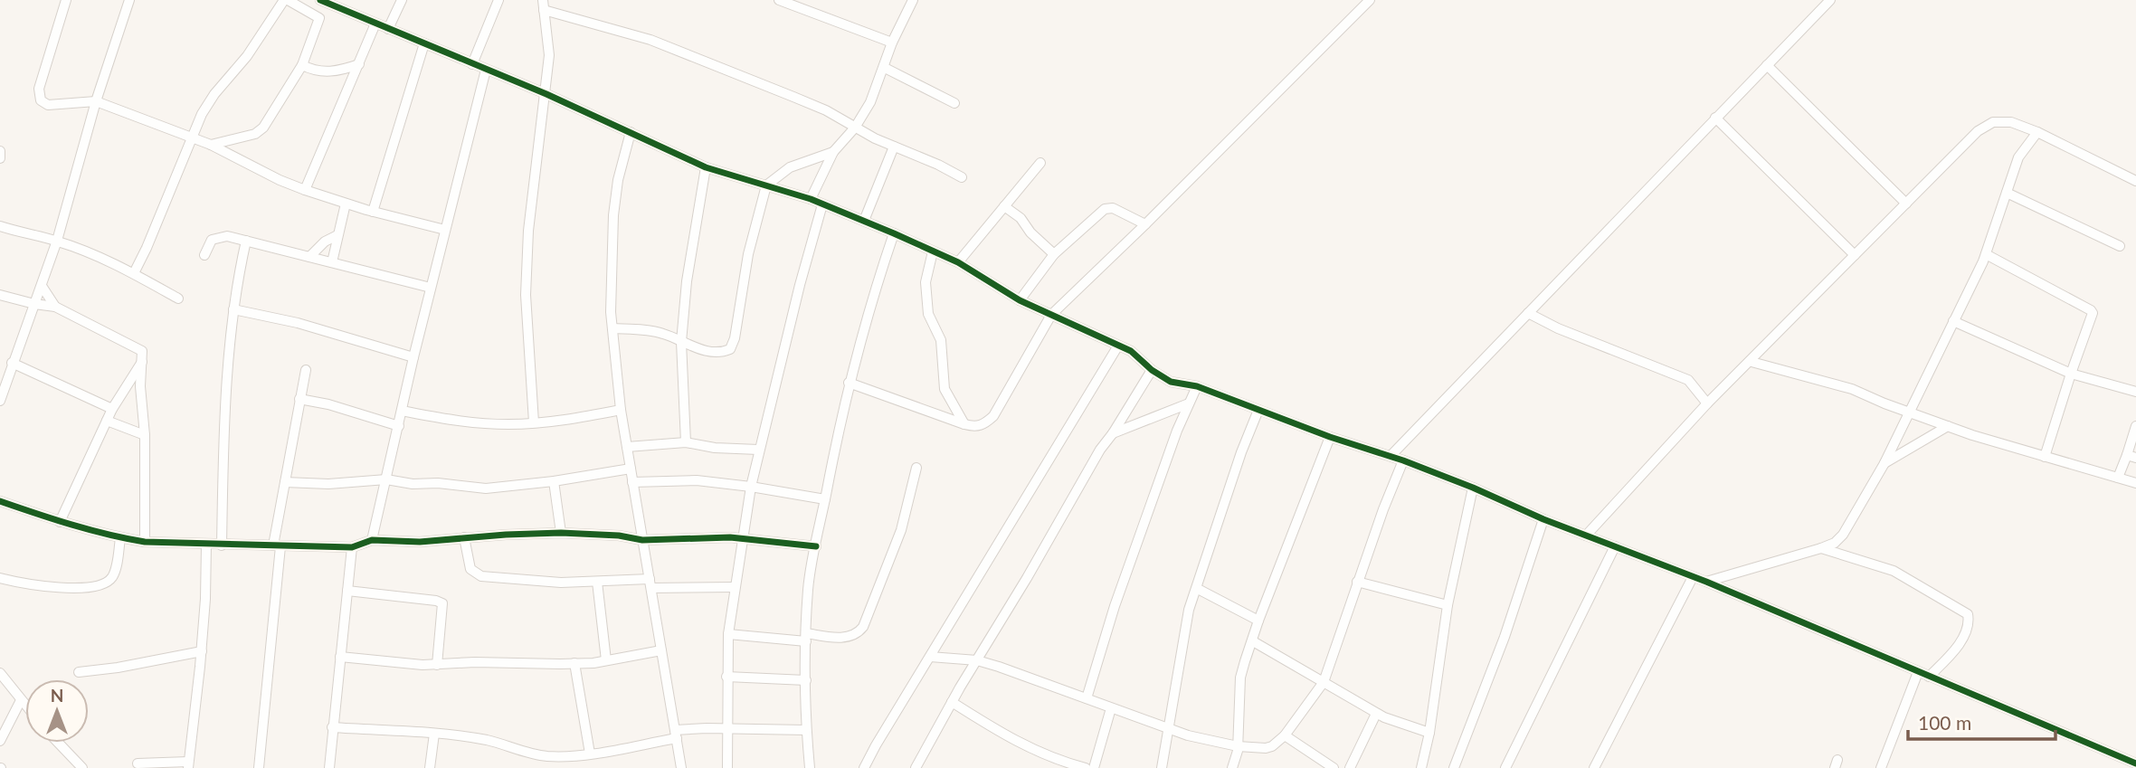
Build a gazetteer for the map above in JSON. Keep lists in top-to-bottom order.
{
  "scale_bar": "100 m",
  "north": "top"
}
